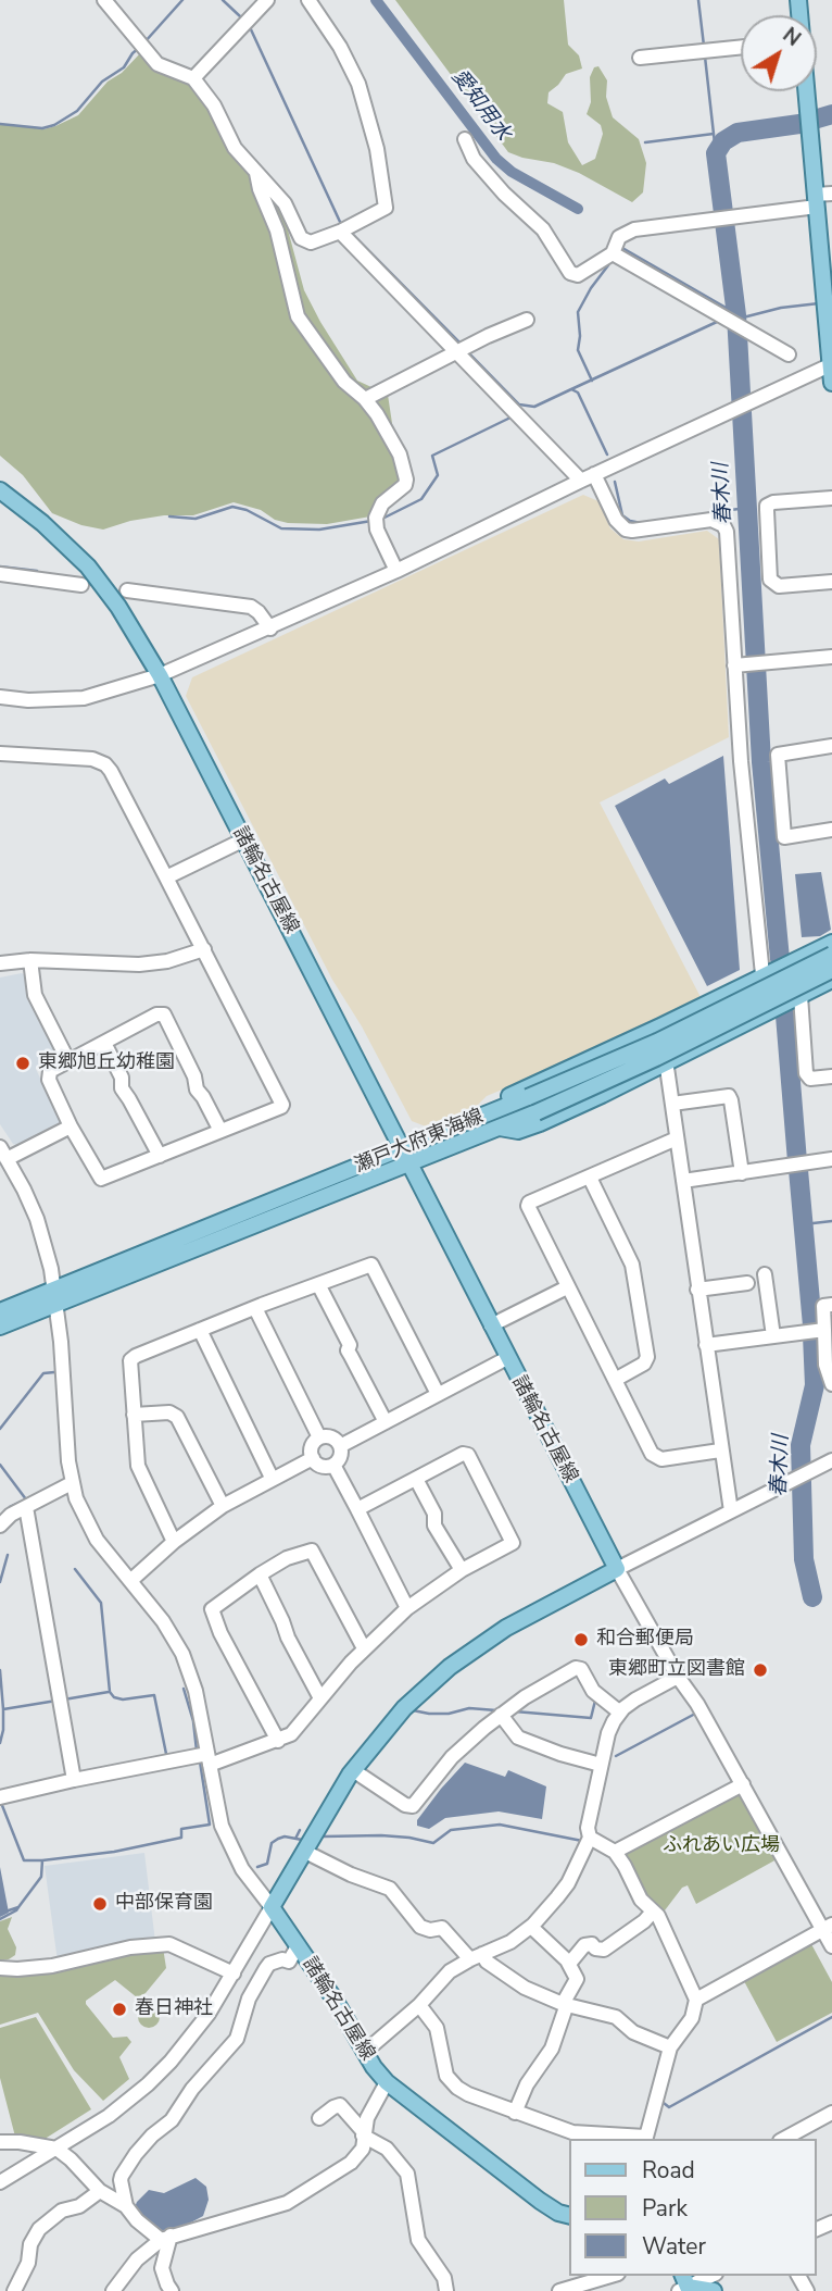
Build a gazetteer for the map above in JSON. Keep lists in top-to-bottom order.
{
  "streets": {
    "main road": ["諸輪名古屋線", "瀬戸大府東海線"]
  },
  "crossings": [
    ["諸輪名古屋線", "瀬戸大府東海線"]
  ],
  "water": ["愛知用水", "春木川"],
  "parks": ["ふれあい広場"],
  "places": [
    "東郷旭丘幼稚園",
    "和合郵便局",
    "東郷町立図書館",
    "中部保育園",
    "春日神社"
  ],
  "legend": ["Road", "Park", "Water"],
  "north": "top right"
}
